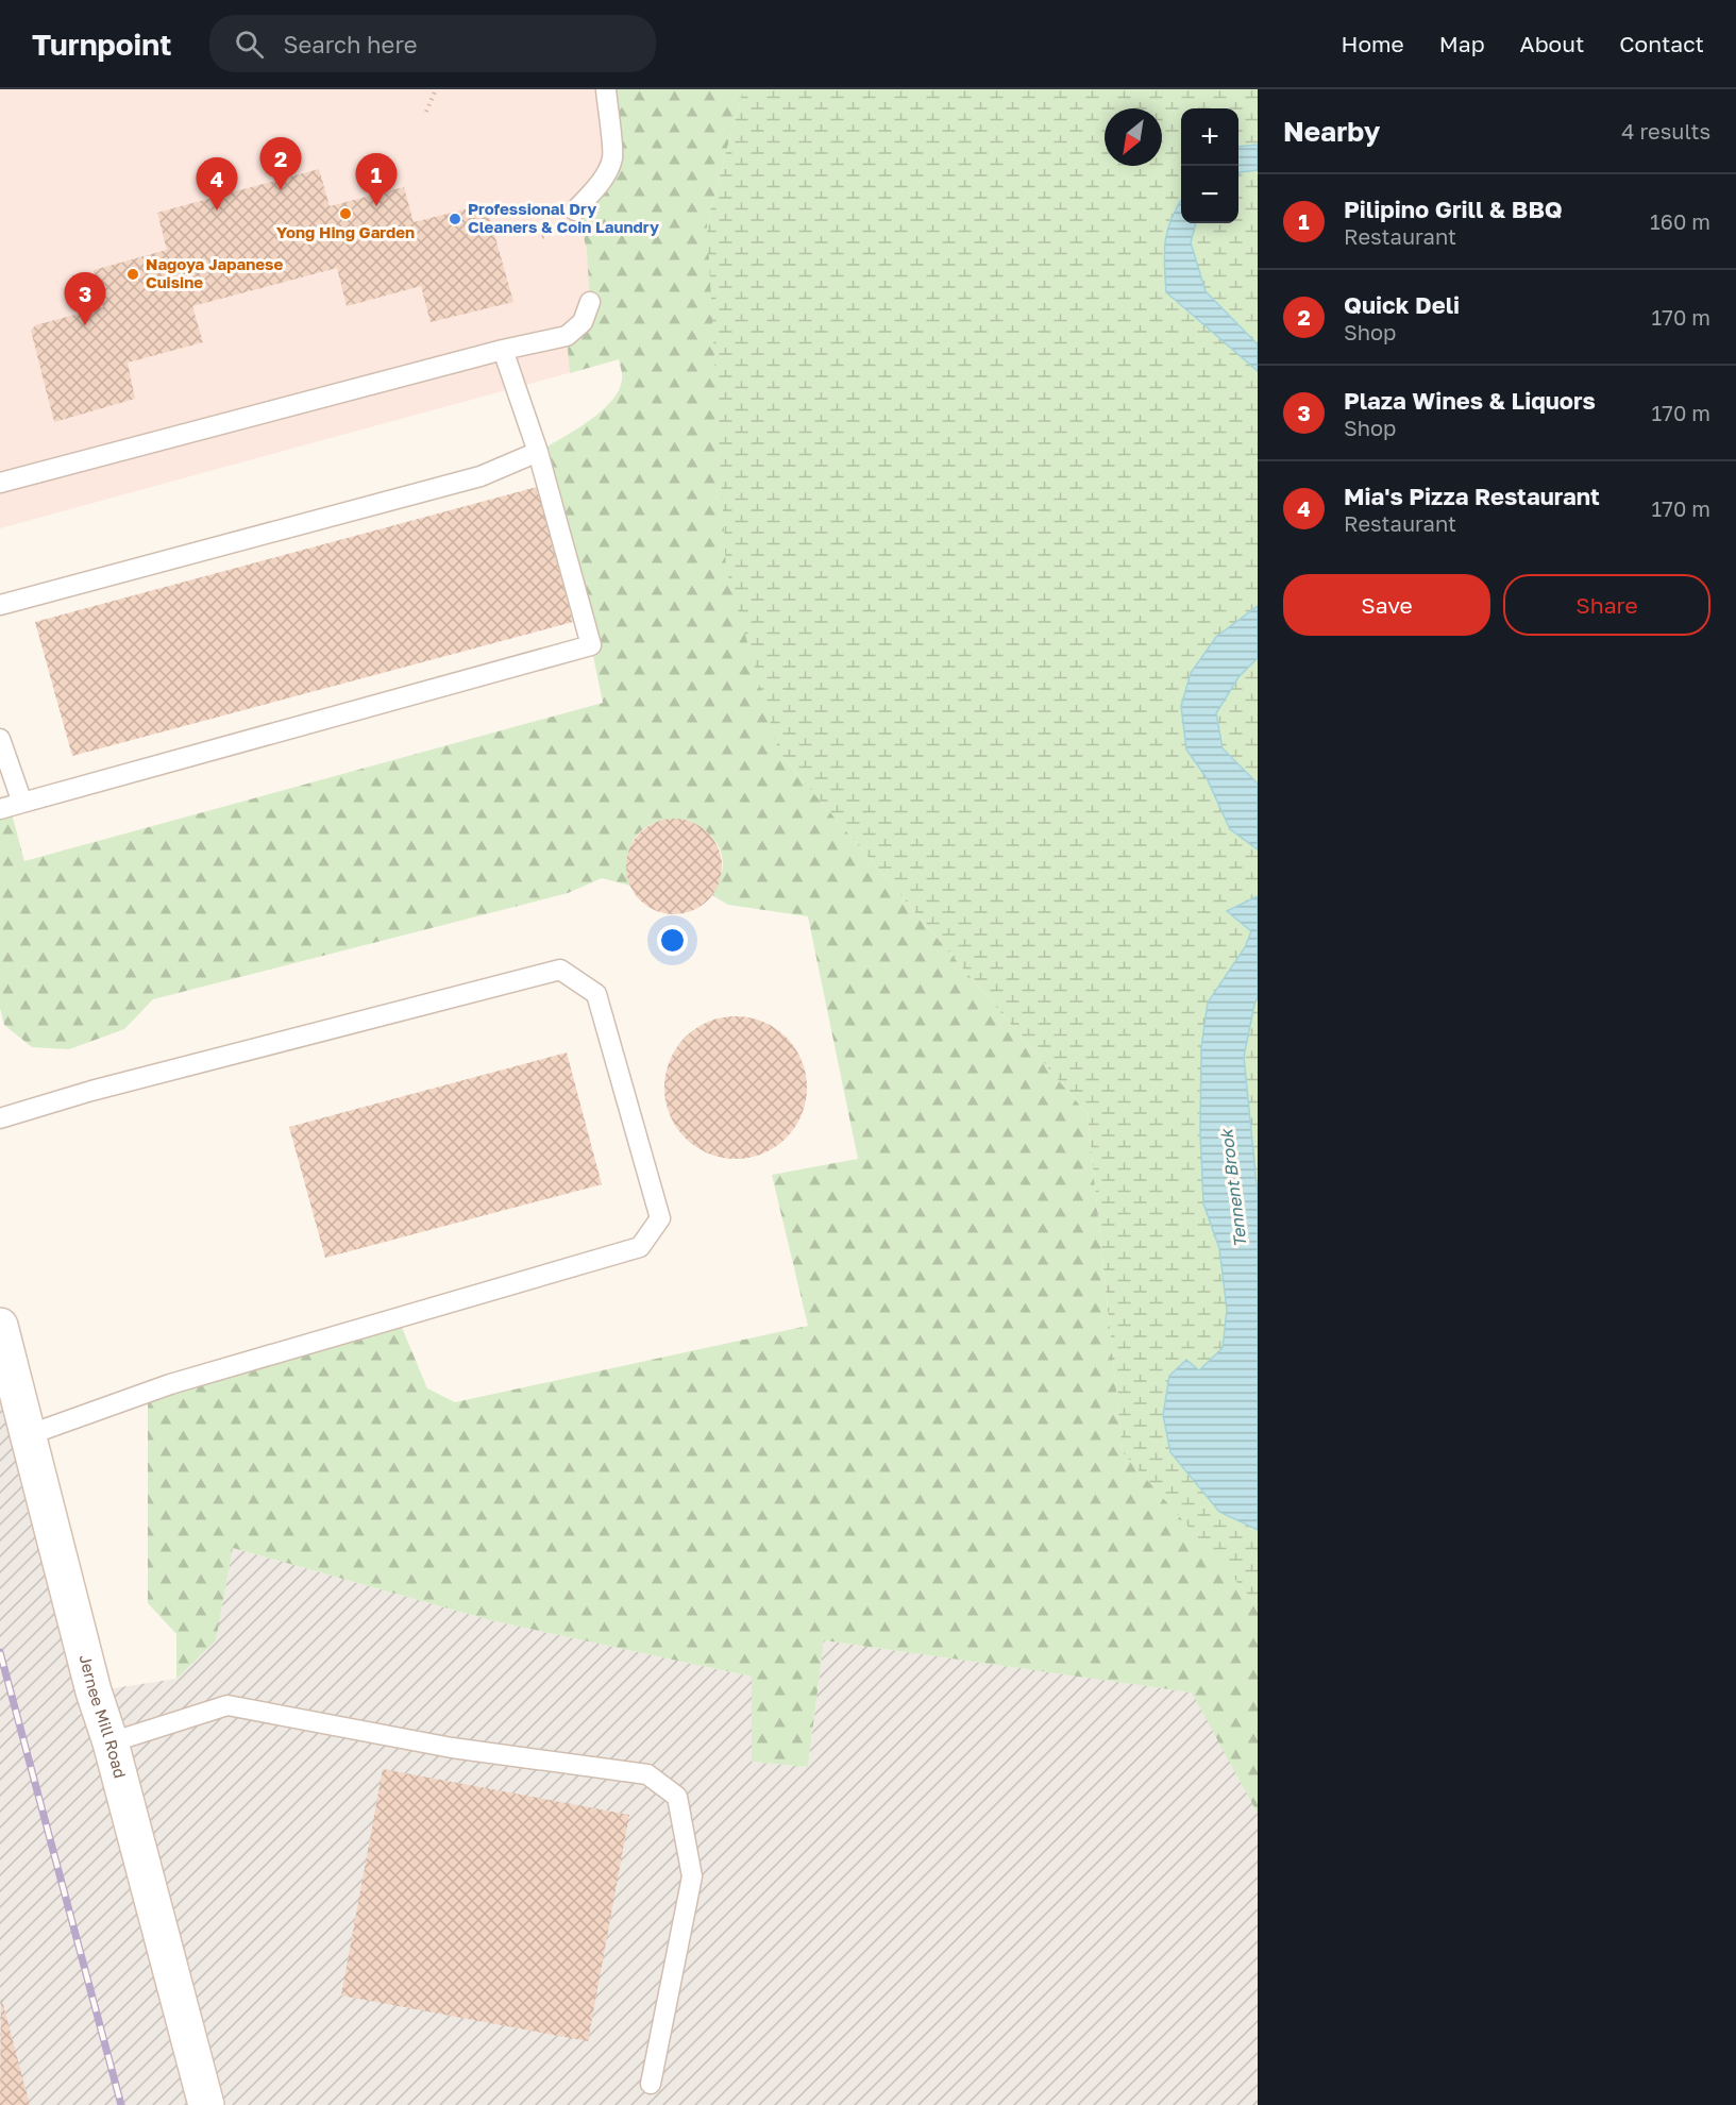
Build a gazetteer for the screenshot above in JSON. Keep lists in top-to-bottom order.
{
  "streets": {
    "street": ["Jernee Mill Road"]
  },
  "water": ["Tennent Brook"],
  "places": ["Yong Hing Garden", "Professional Dry Cleaners & Coin Laundry", "Nagoya Japanese Cuisine"],
  "north": "bottom left",
  "page": {
    "header": "Turnpoint",
    "search": "Search here",
    "nav": [
      "Home",
      "Map",
      "About",
      "Contact"
    ],
    "heading": ["Nearby", "4 results"],
    "map_buttons": ["+", "−"],
    "pins": [
      "2",
      "1",
      "4",
      "3"
    ],
    "list": [
      {
        "mark": "1",
        "name": "Pilipino Grill & BBQ",
        "note": "Restaurant",
        "value": "160 m"
      },
      {
        "mark": "2",
        "name": "Quick Deli",
        "note": "Shop",
        "value": "170 m"
      },
      {
        "mark": "3",
        "name": "Plaza Wines & Liquors",
        "note": "Shop",
        "value": "170 m"
      },
      {
        "mark": "4",
        "name": "Mia's Pizza Restaurant",
        "note": "Restaurant",
        "value": "170 m"
      }
    ],
    "buttons": ["Save", "Share"]
  }
}
